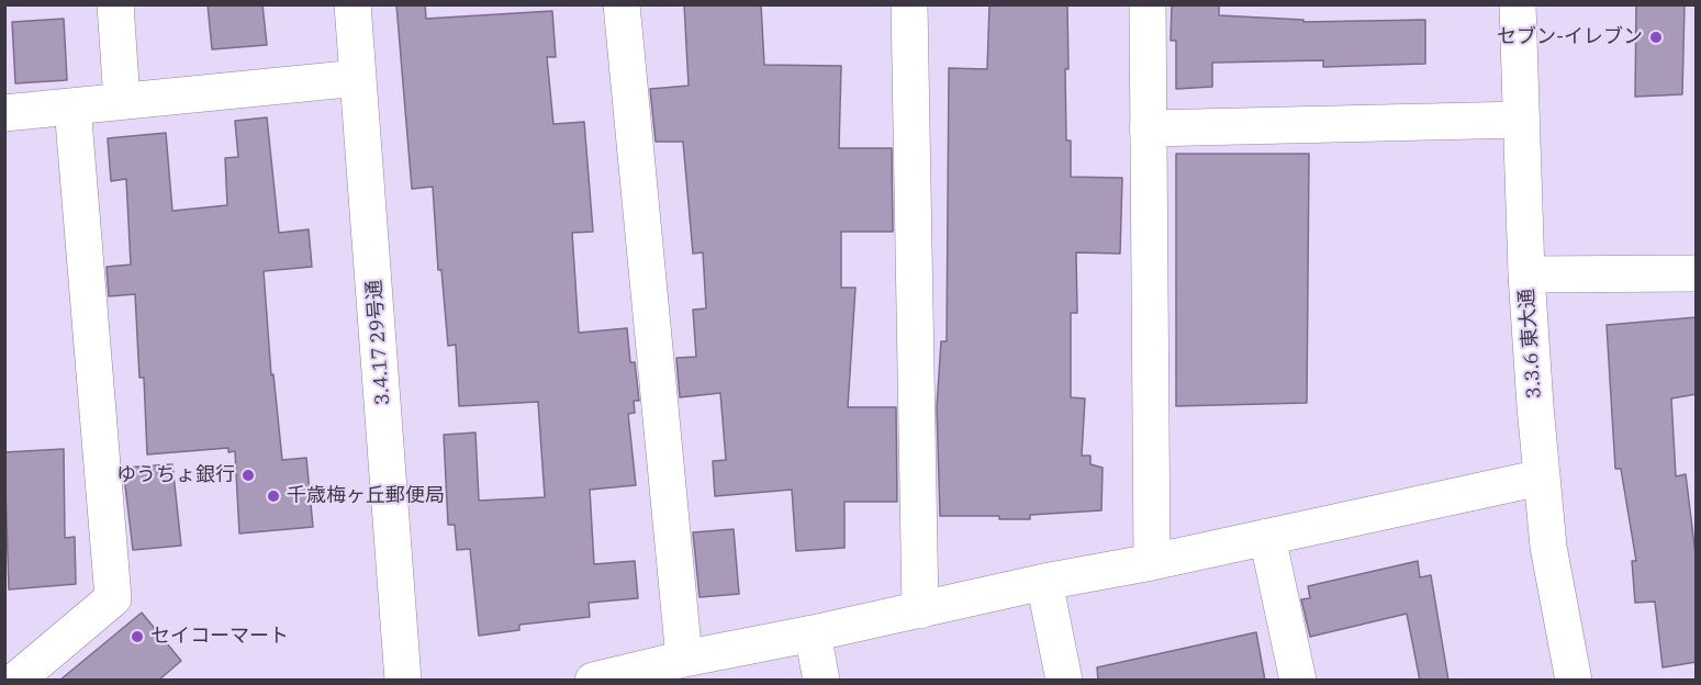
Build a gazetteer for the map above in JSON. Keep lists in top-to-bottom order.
{
  "streets": {
    "street": ["3.4.17 29号通", "3.3.6 東大通"]
  },
  "places": [
    "セブン-イレブン",
    "ゆうちょ銀行",
    "千歳梅ヶ丘郵便局",
    "セイコーマート"
  ]
}
